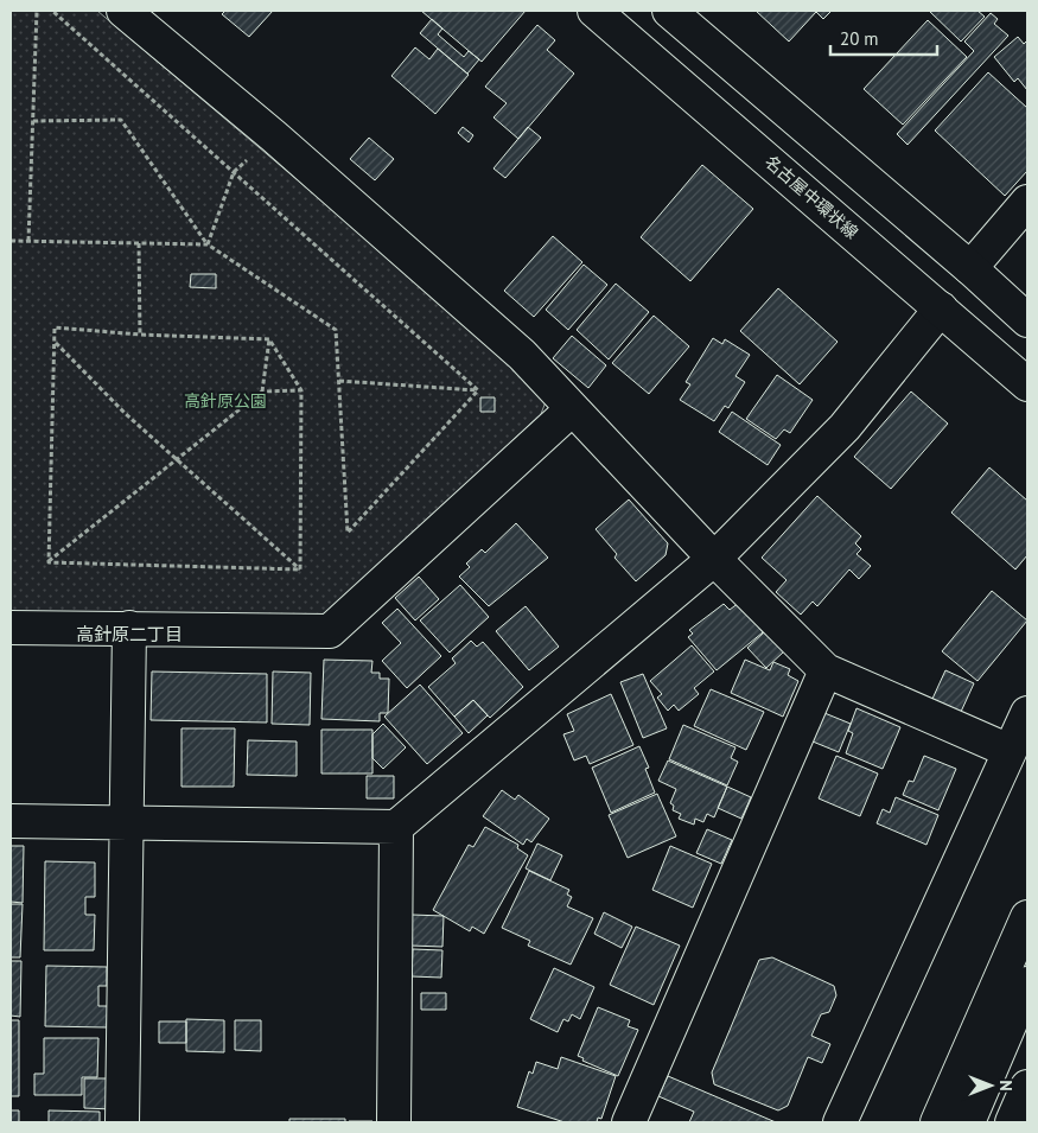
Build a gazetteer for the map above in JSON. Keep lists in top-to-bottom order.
{
  "streets": {
    "main road": ["名古屋中環状線"]
  },
  "districts": ["高針原二丁目"],
  "parks": ["高針原公園"],
  "scale_bar": "20 m",
  "north": "right"
}
